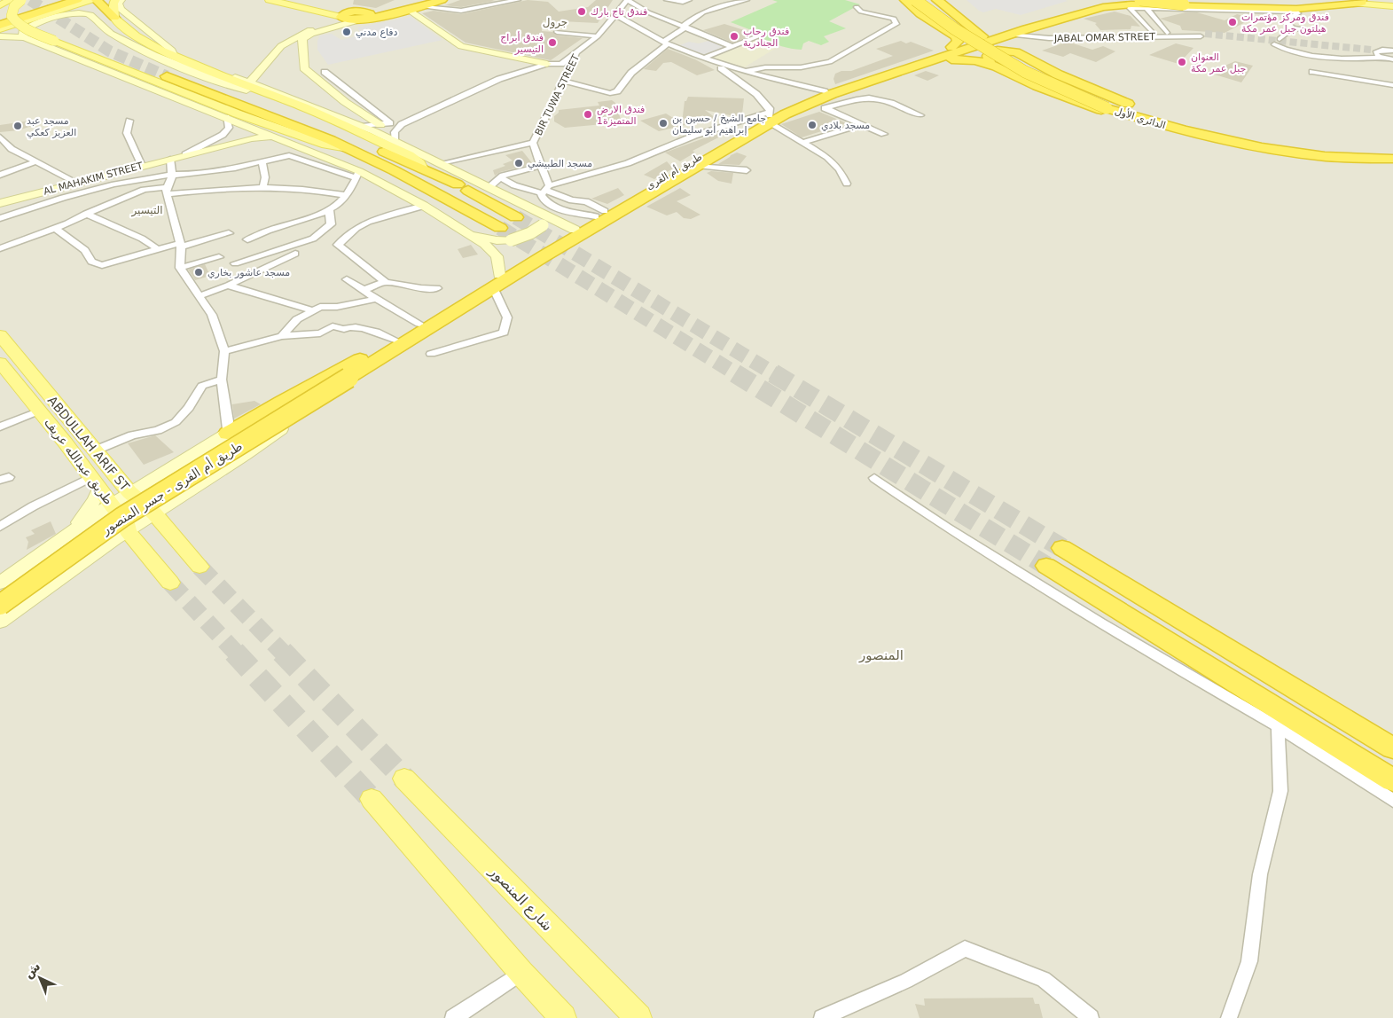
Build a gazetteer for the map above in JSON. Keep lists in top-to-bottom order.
{
  "streets": {
    "highway": ["الدائري الأول", "طريق أم القرى", "طريق أم القرى - جسر المنصور"],
    "main road": ["ABDULLAH ARIF ST", "طريق عبدالله عريف", "شارع المنصور"],
    "street": ["JABAL OMAR STREET", "BIR TUWA STREET", "AL MAHAKIM STREET"]
  },
  "crossings": [
    ["JABAL OMAR STREET", "طريق أم القرى"],
    ["طريق أم القرى", "طريق أم القرى - جسر المنصور"]
  ],
  "districts": ["جرول", "التيسير", "المنصور"],
  "places": [
    "فندق تاج بارك",
    "فندق ومركز مؤتمرات هيلتون جبل عمر مكة",
    "دفاع مدني",
    "فندق رحاب الجنادرية",
    "فندق أبراج التيسير",
    "العنوان جبل عمر مكة",
    "فندق الارض المتميزة1",
    "جامع الشيخ / حسين بن إبراهيم أبو سليمان",
    "مسجد بلادي",
    "مسجد عبد العزيز كعكي",
    "مسجد الطبيشي",
    "مسجد عاشور بخاري"
  ],
  "north": "top left"
}
